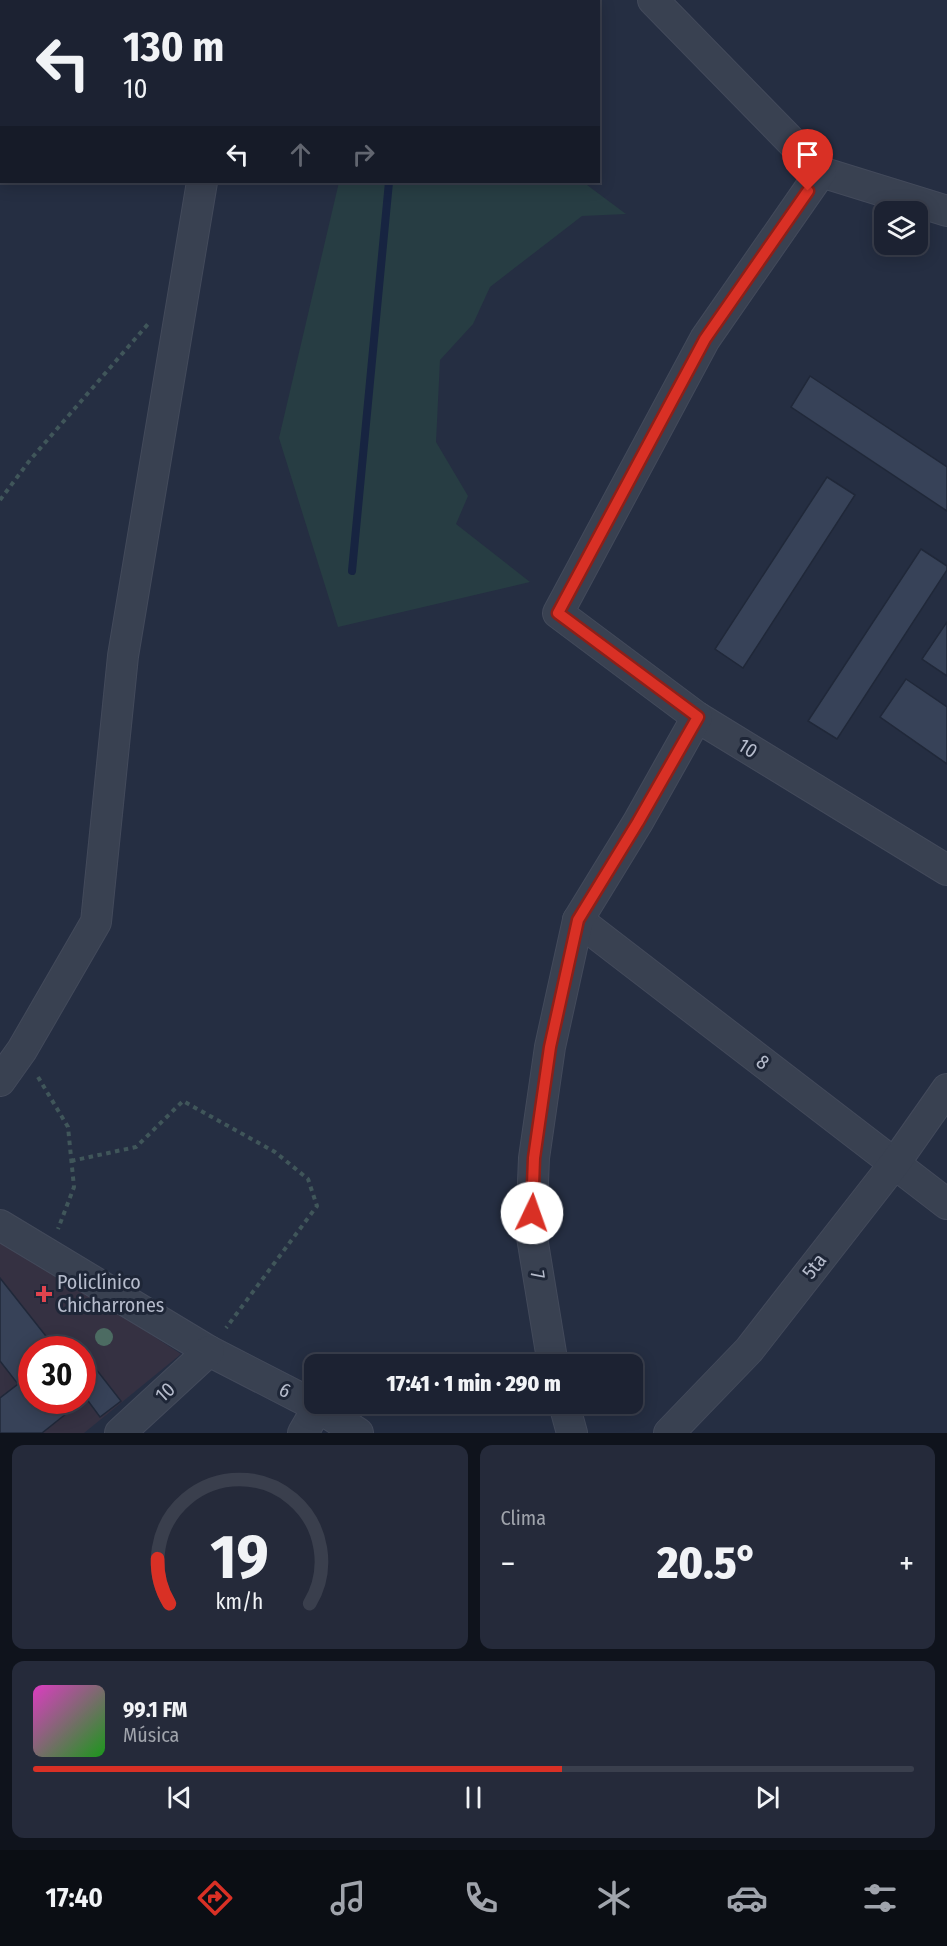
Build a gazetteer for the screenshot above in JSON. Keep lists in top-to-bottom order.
{
  "streets": {
    "street": [
      "10",
      "8",
      "5ta",
      "7",
      "6"
    ]
  },
  "crossings": [
    ["10", "7"],
    ["10", "6"],
    ["8", "5ta"],
    ["8", "7"]
  ],
  "places": {
    "health": ["Policlínico Chicharrones"]
  },
  "page": {
    "turn": ["130 m", "10"],
    "limit": "30",
    "trip": "17:41 · 1 min · 290 m",
    "tile": "Clima",
    "heat": ["−", "20.5°", "+"],
    "song": ["99.1 FM", "Música"],
    "tabs": "17:40",
    "gauge": ["19", "km/h"]
  }
}
